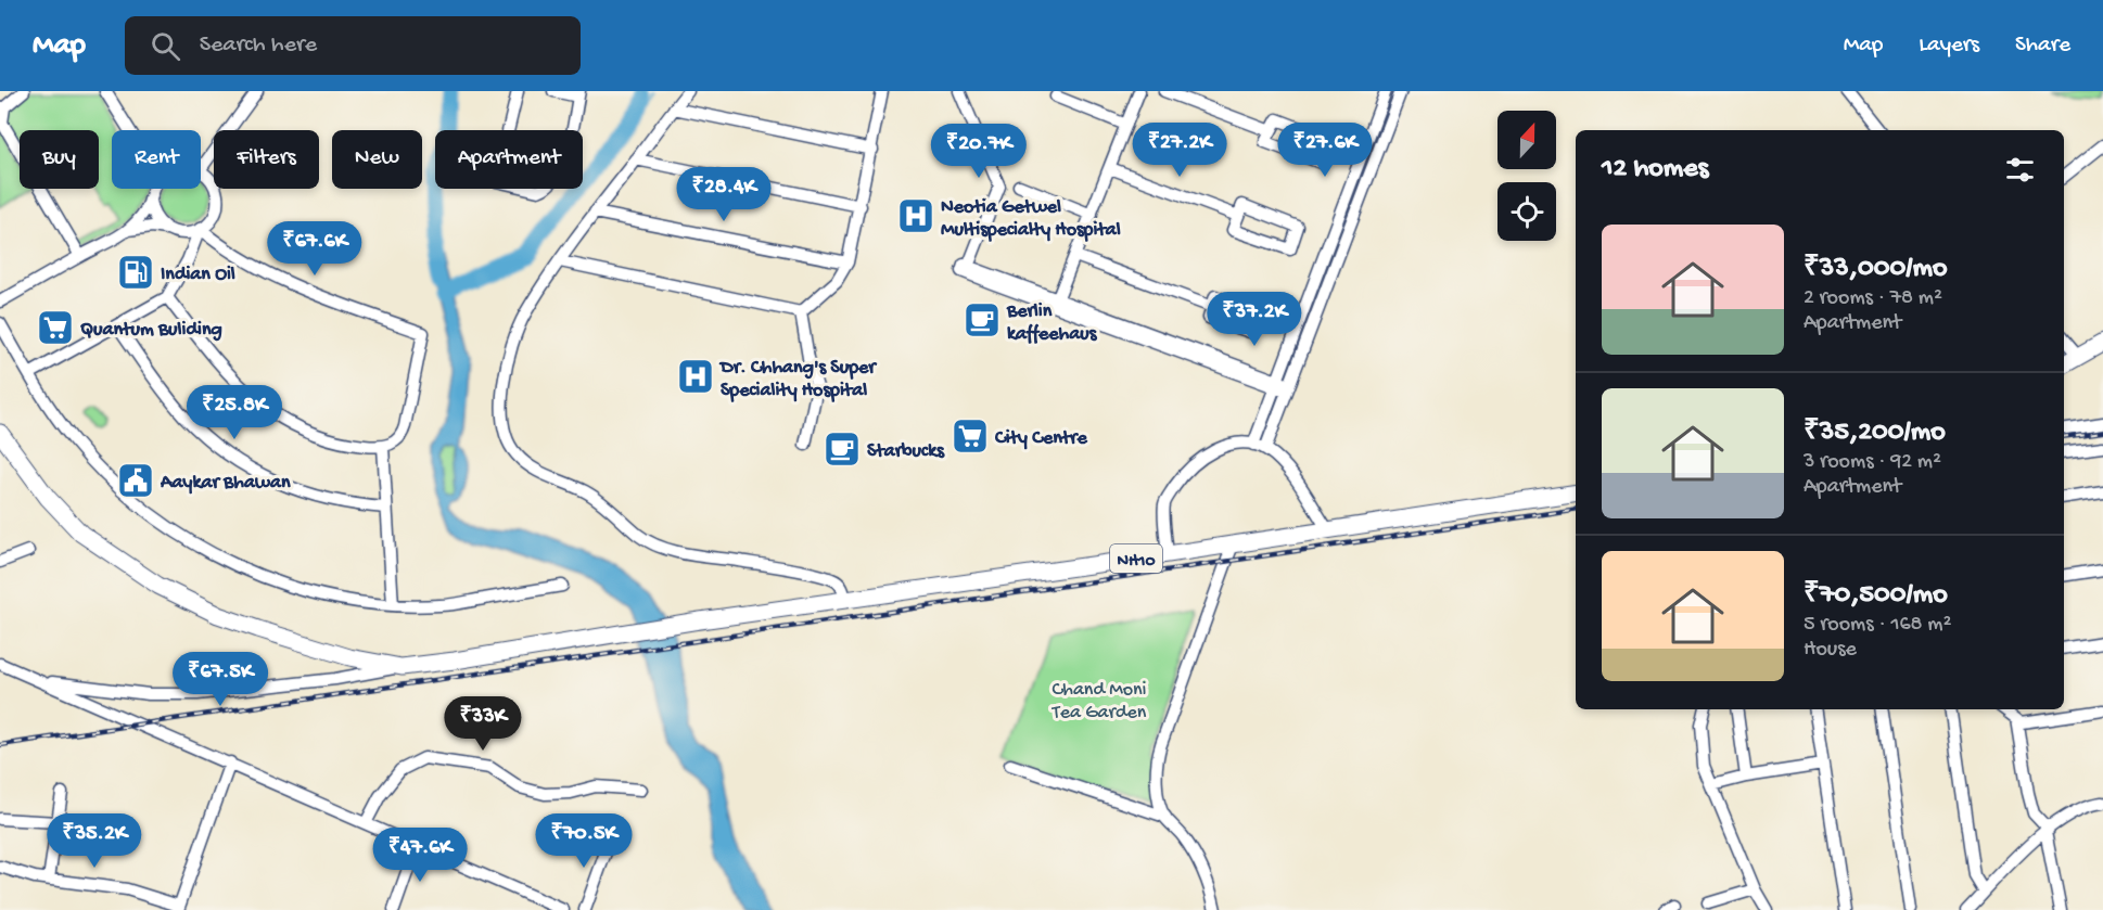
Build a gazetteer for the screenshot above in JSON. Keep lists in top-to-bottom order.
{
  "streets": {
    "highway": ["NH10"]
  },
  "parks": ["Chand Moni Tea Garden"],
  "places": {
    "hospital": ["Neotia Getwel Multispecialty Hospital", "Dr. Chhang's Super Speciality Hospital"],
    "fuel station": ["Indian Oil"],
    "cafe": ["Berlin kaffeehaus", "Starbucks"],
    "supermarket": ["Quantum Buliding", "City Centre"],
    "public building": ["Aaykar Bhawan"]
  },
  "north": "top",
  "page": {
    "header": "Map",
    "search": "Search here",
    "nav": ["Map", "Layers", "Share"],
    "price": [
      "₹27.2K",
      "₹27.6K",
      "₹20.7K",
      "₹28.4K",
      "₹67.6K",
      "₹37.2K",
      "₹25.8K",
      "₹67.5K",
      "₹33K",
      "₹35.2K",
      "₹70.5K",
      "₹47.6K"
    ],
    "chip": [
      "Buy",
      "Rent",
      "Filters",
      "New",
      "Apartment"
    ],
    "heading": "12 homes",
    "list": [
      {
        "name": "₹33,000/mo",
        "note": "2 rooms · 78 m² · Apartment"
      },
      {
        "name": "₹35,200/mo",
        "note": "3 rooms · 92 m² · Apartment"
      },
      {
        "name": "₹70,500/mo",
        "note": "5 rooms · 168 m² · House"
      }
    ]
  }
}
